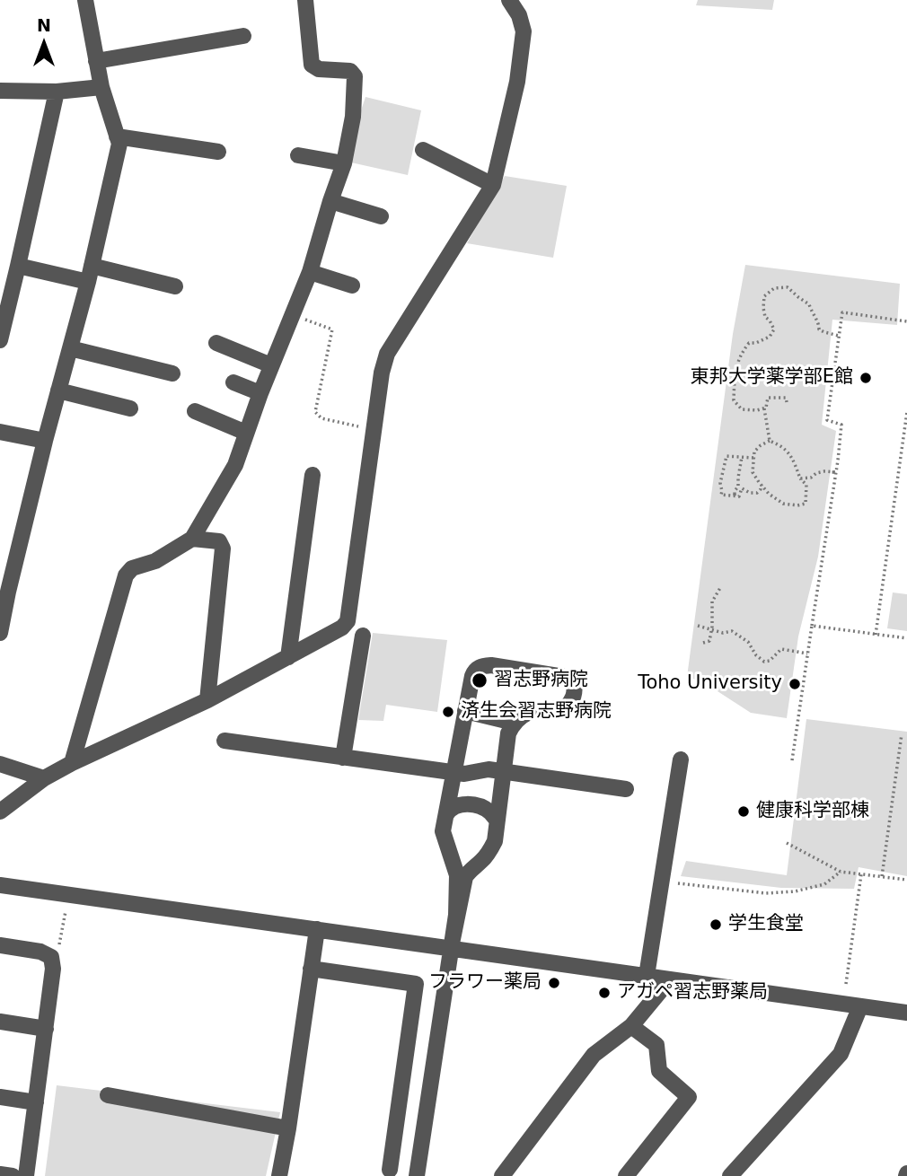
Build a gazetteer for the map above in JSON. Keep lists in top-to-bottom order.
{
  "places": [
    "東邦大学薬学部E館",
    "習志野病院",
    "Toho University",
    "済生会習志野病院",
    "健康科学部棟",
    "学生食堂",
    "フラワー薬局",
    "アガペ習志野薬局"
  ],
  "north": "top"
}
